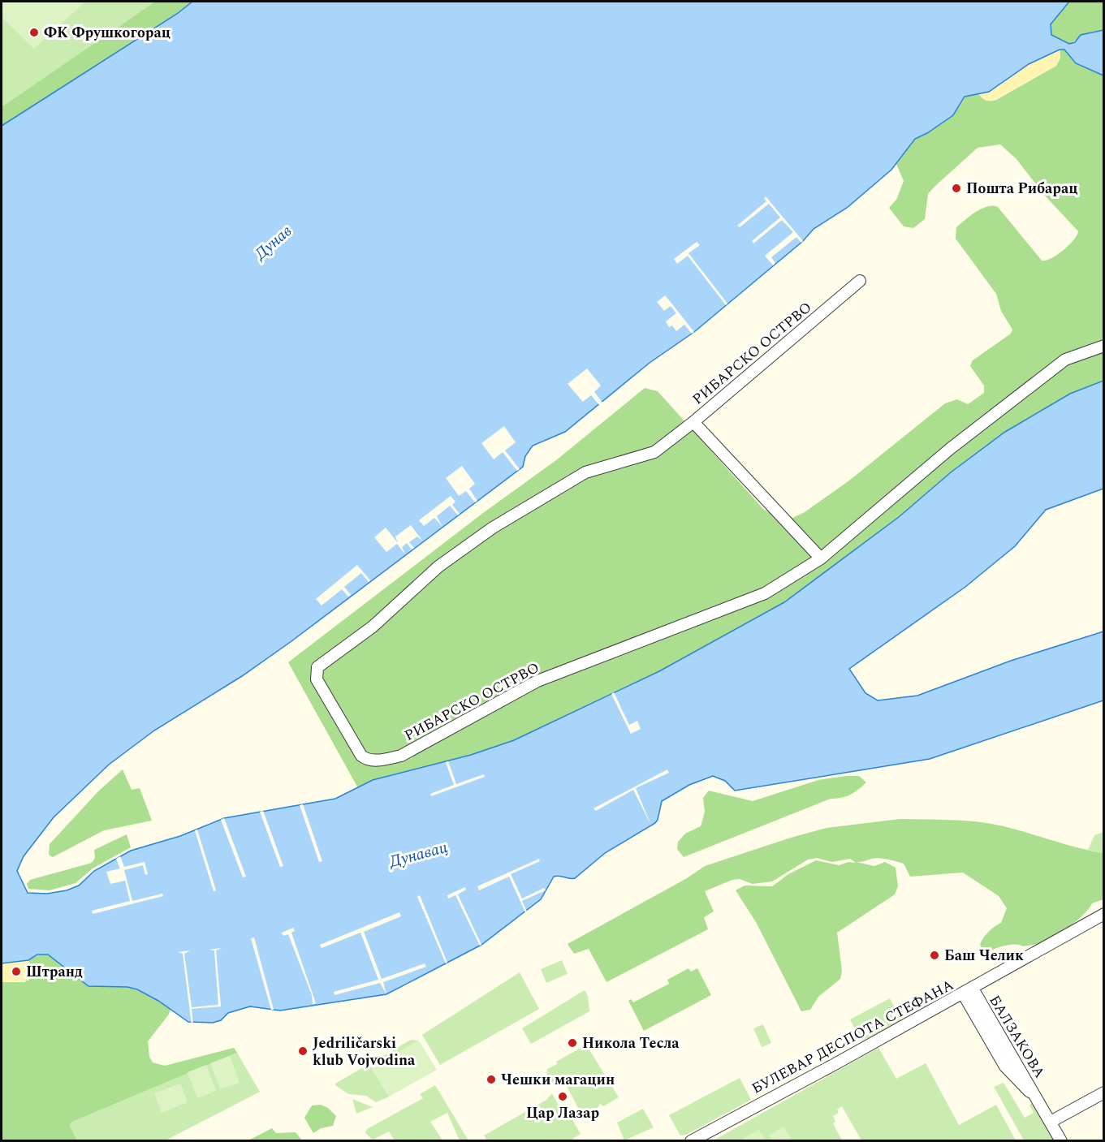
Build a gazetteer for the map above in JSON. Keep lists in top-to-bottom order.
{
  "streets": {
    "street": ["РИБАРСКО ОСТРВО", "БУЛЕВАР ДЕСПОТА СТЕФАНА", "БАЛЗАКОВА"]
  },
  "crossings": [
    ["БУЛЕВАР ДЕСПОТА СТЕФАНА", "БАЛЗАКОВА"]
  ],
  "water": ["Дунав", "Дунавац"],
  "places": [
    "ФК Фрушкогорац",
    "Пошта Рибарац",
    "Баш Челик",
    "Штранд",
    "Никола Тесла",
    "Jedriličarski klub Vojvodina",
    "Чешки магацин",
    "Цар Лазар"
  ]
}
